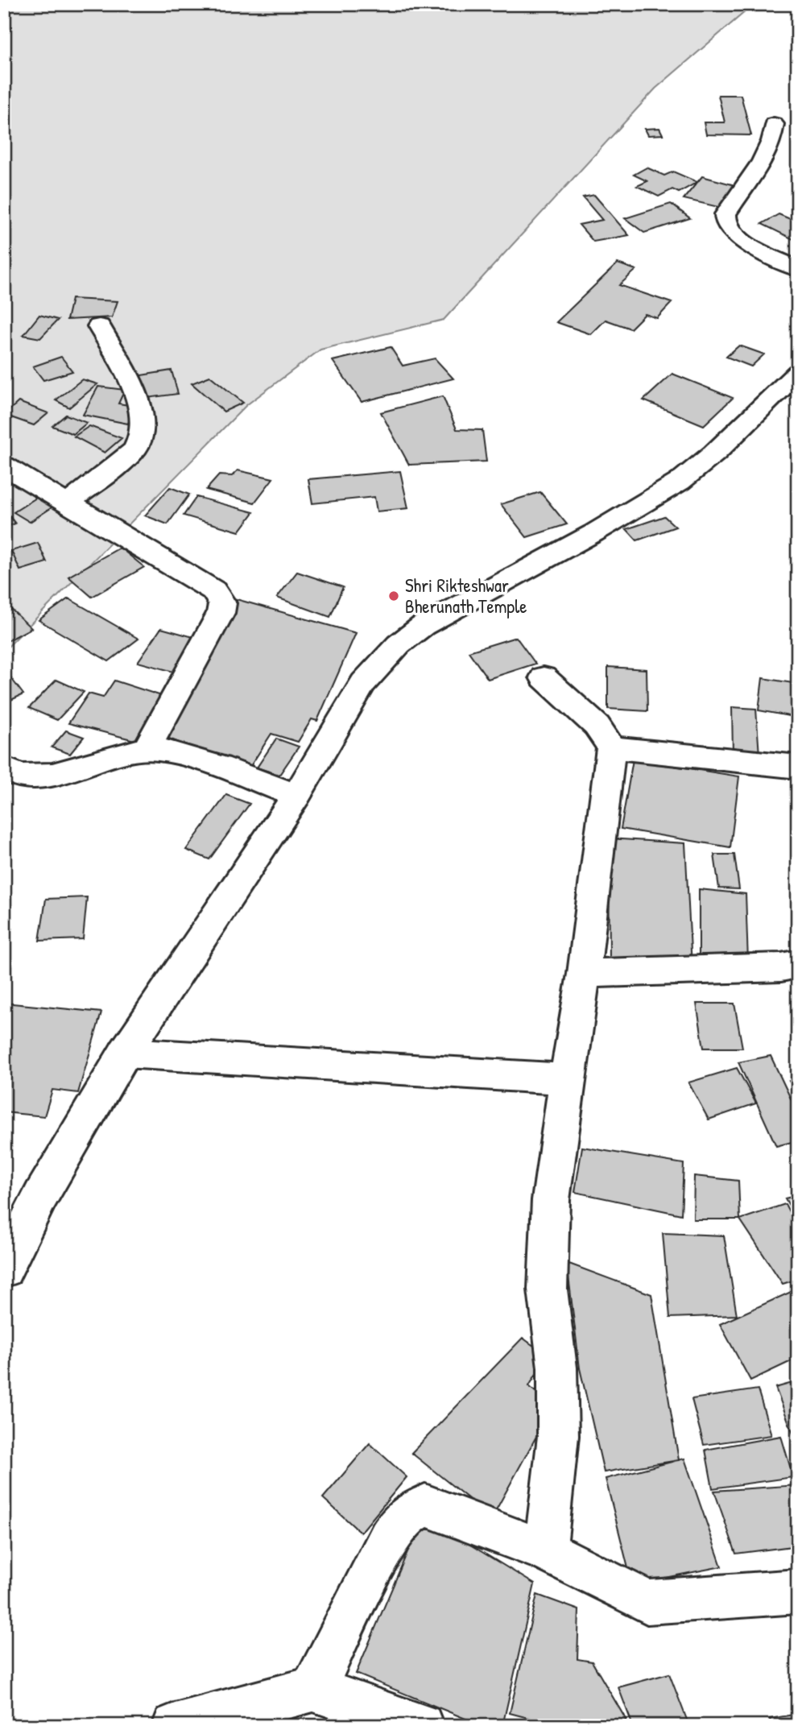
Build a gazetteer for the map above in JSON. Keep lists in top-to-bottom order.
{
  "places": ["Shri Rikteshwar Bherunath Temple"]
}
